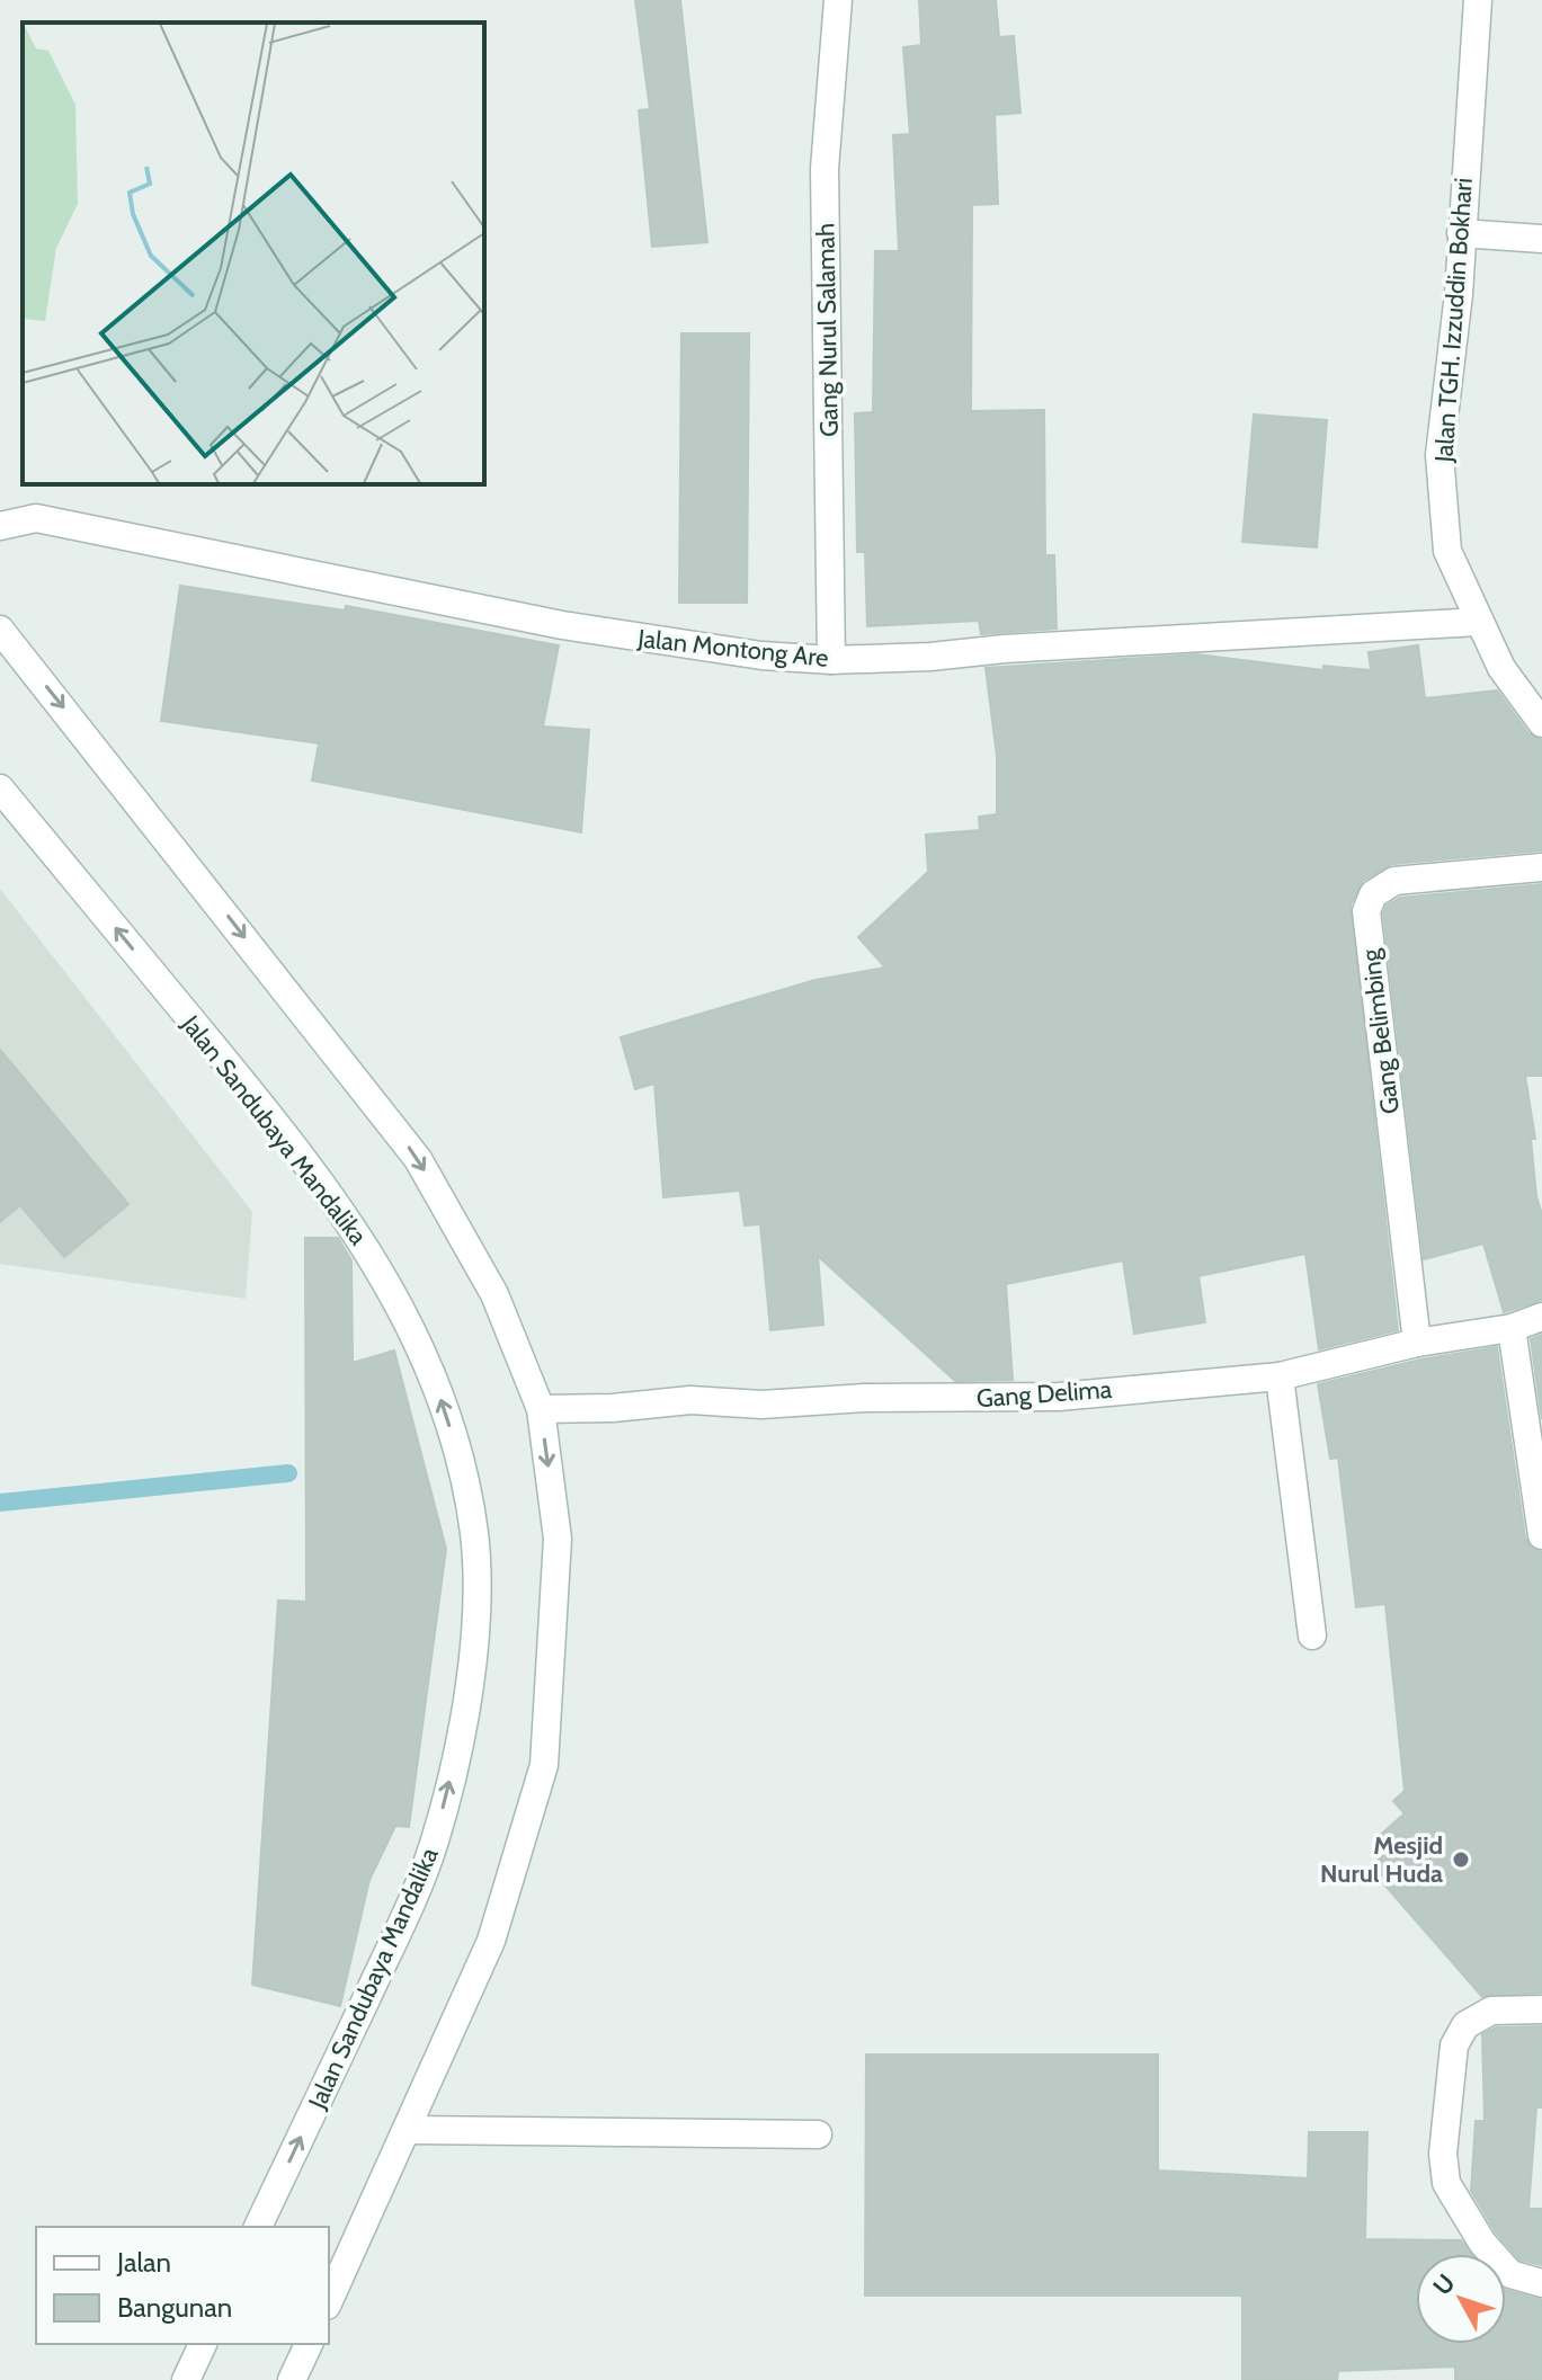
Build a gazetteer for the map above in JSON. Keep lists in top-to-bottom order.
{
  "streets": {
    "street": [
      "Jalan TGH. Izzuddin Bokhari",
      "Gang Nurul Salamah",
      "Jalan Montong Are",
      "Gang Belimbing",
      "Jalan Sandubaya Mandalika",
      "Gang Delima"
    ]
  },
  "crossings": [
    ["Jalan TGH. Izzuddin Bokhari", "Jalan Montong Are"],
    ["Gang Nurul Salamah", "Jalan Montong Are"],
    ["Gang Belimbing", "Gang Delima"]
  ],
  "places": ["Mesjid Nurul Huda"],
  "legend": ["Jalan", "Bangunan"],
  "north": "top left"
}
